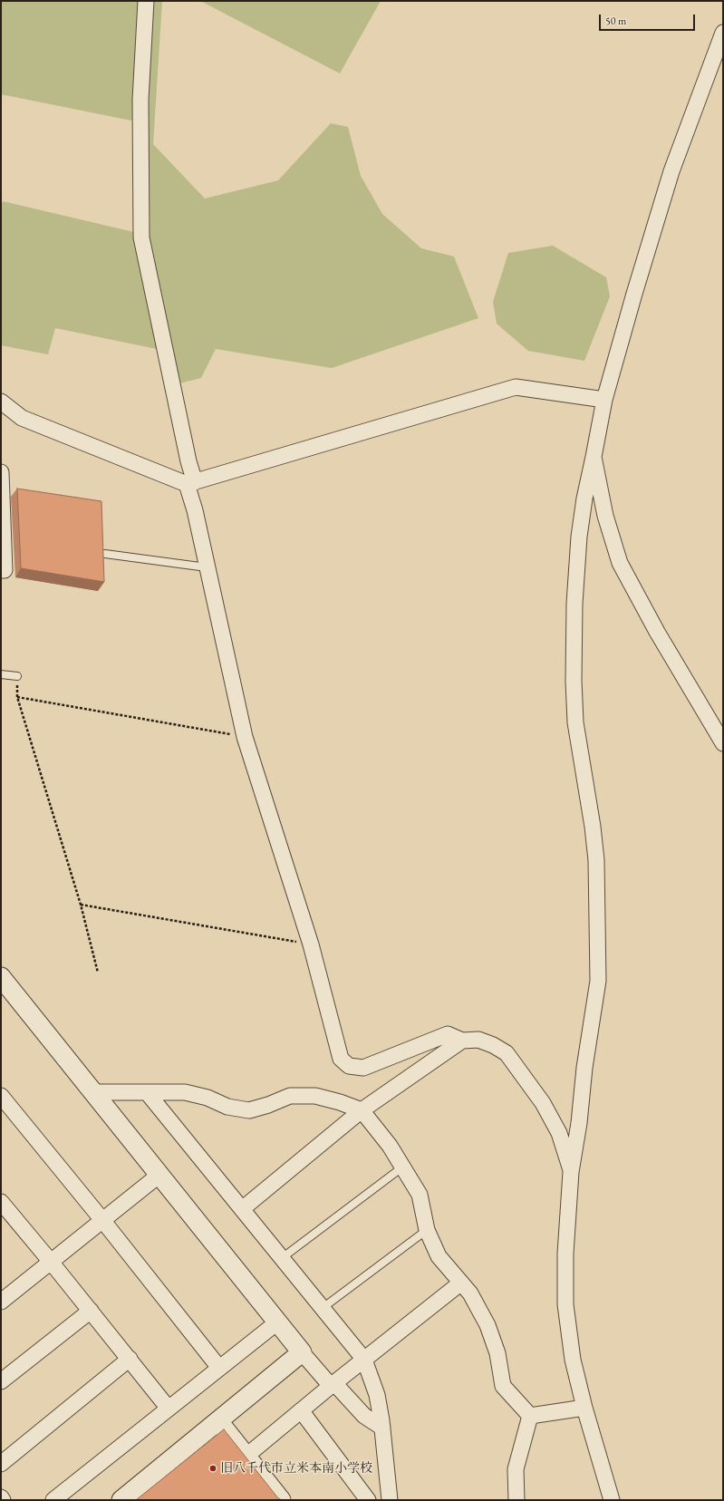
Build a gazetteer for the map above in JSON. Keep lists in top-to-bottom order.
{
  "places": ["旧八千代市立米本南小学校"],
  "scale_bar": "50 m"
}
